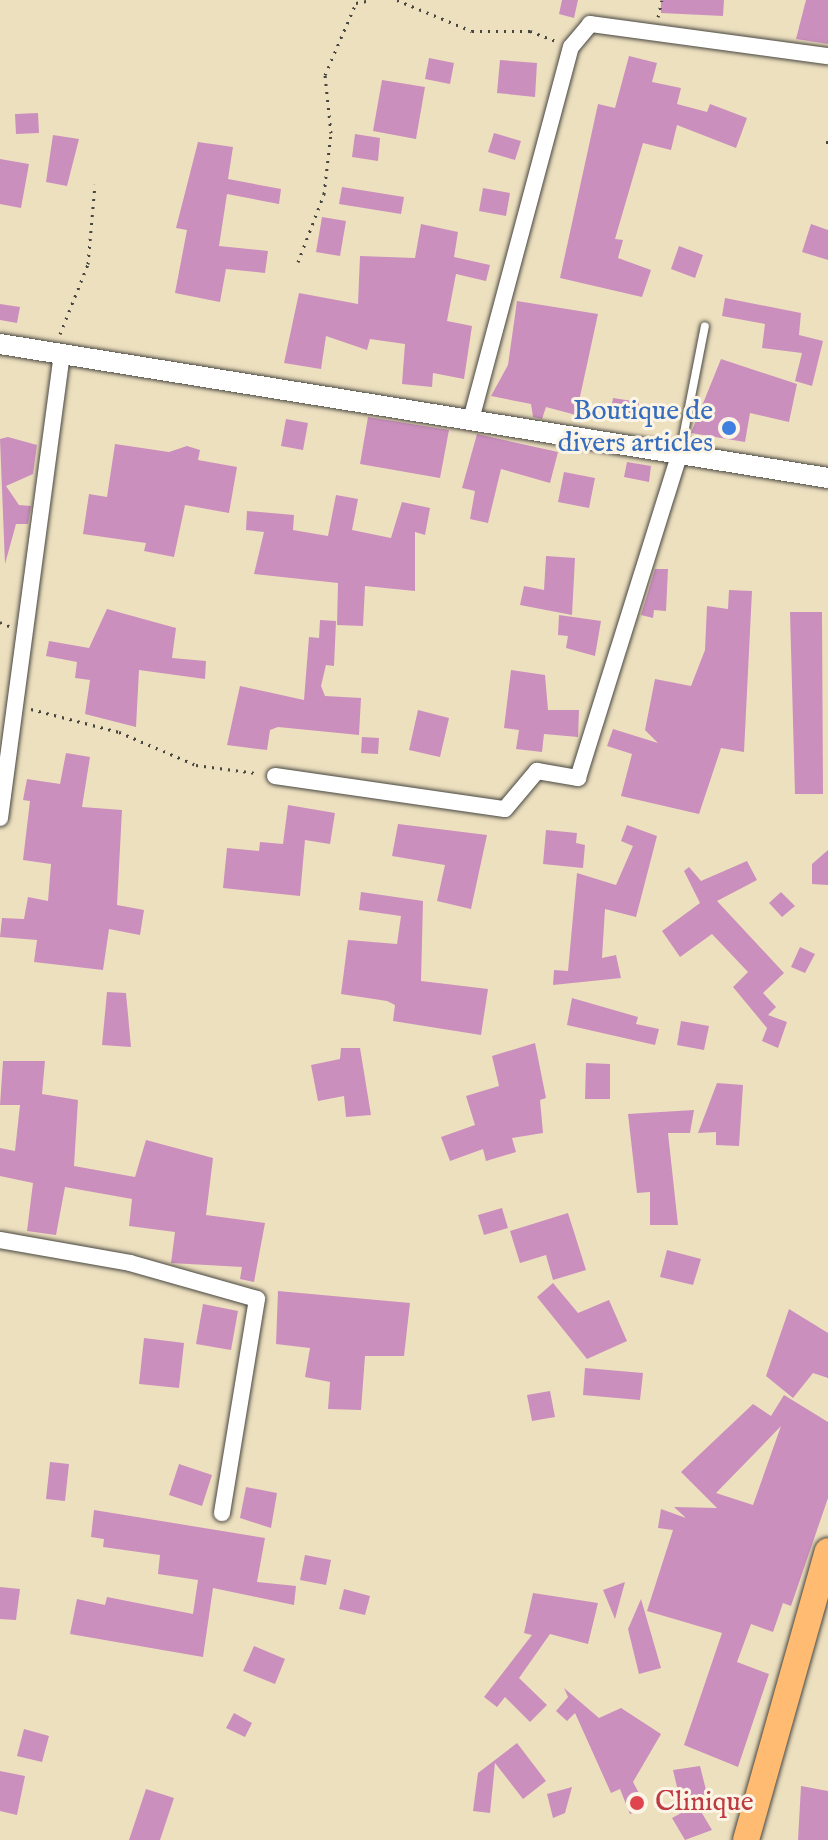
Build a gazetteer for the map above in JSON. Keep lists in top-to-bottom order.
{
  "places": ["Boutique de divers articles", "Clinique"]
}
